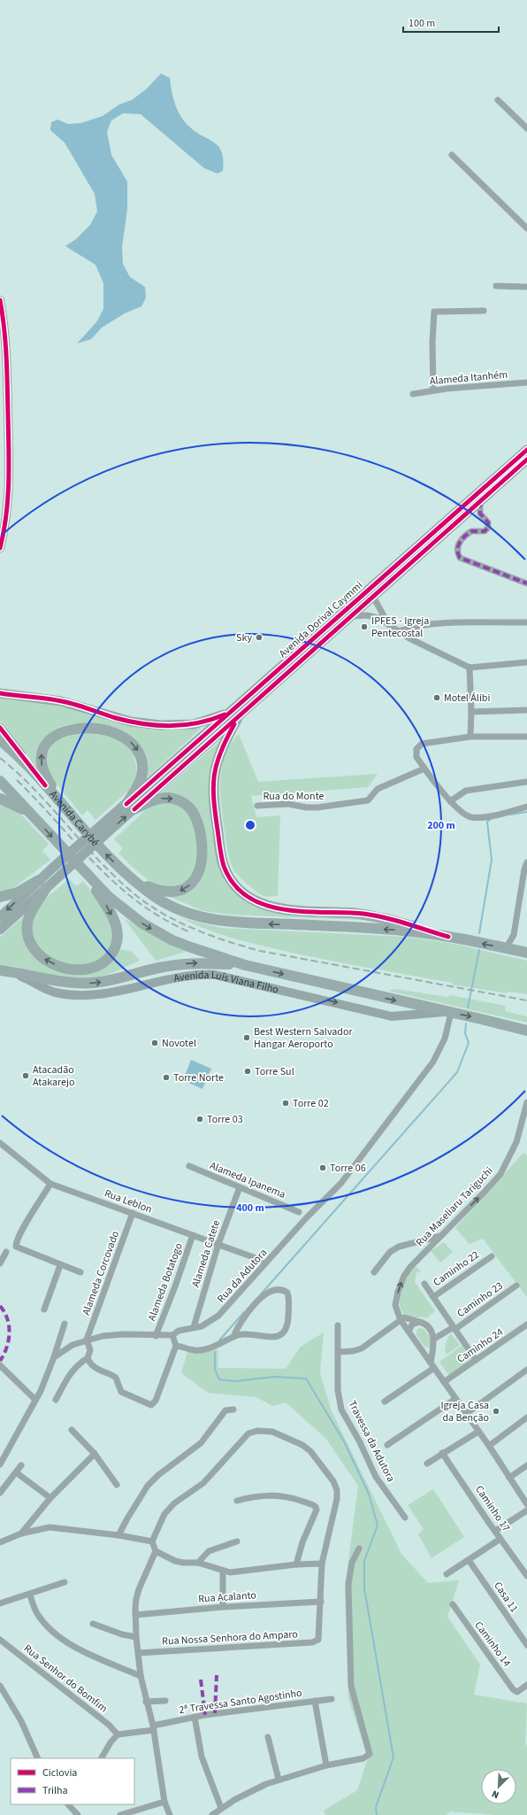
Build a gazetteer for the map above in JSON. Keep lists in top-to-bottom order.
{
  "streets": {
    "highway": ["Avenida Carybé", "Avenida Luís Viana Filho"],
    "main road": ["Avenida Dorival Caymmi"],
    "street": [
      "Alameda Itanhém",
      "Rua do Monte",
      "Alameda Ipanema",
      "Rua Leblon",
      "Rua Maseliaru Tariguchi",
      "Alameda Catete",
      "Caminho 22",
      "Alameda Corcovado",
      "Rua da Adutora",
      "Alameda Botatogo",
      "Caminho 23",
      "Caminho 24",
      "Travessa da Adutora",
      "Caminho 17",
      "Rua Acalanto",
      "Casa 11",
      "Rua Nossa Senhora do Amparo",
      "Caminho 14",
      "Rua Senhor do Bomfim",
      "2ª Travessa Santo Agostinho"
    ]
  },
  "crossings": [
    ["Avenida Luís Viana Filho", "Rua da Adutora"],
    ["Alameda Ipanema", "Alameda Catete"],
    ["Rua Leblon", "Alameda Catete"],
    ["Rua Leblon", "Alameda Corcovado"],
    ["Rua Leblon", "Alameda Botatogo"],
    ["Rua Maseliaru Tariguchi", "Caminho 24"],
    ["Alameda Catete", "Rua da Adutora"],
    ["Alameda Corcovado", "Rua da Adutora"],
    ["Rua da Adutora", "Alameda Botatogo"],
    ["Rua Acalanto", "Rua Nossa Senhora do Amparo"]
  ],
  "one_way": ["Rua Maseliaru Tariguchi"],
  "places": [
    "IPFES - Igreja Pentecostal",
    "Sky",
    "Motel Álibi",
    "Best Western Salvador Hangar Aeroporto",
    "Novotel",
    "Torre Sul",
    "Atacadão Atakarejo",
    "Torre Norte",
    "Torre 02",
    "Torre 03",
    "Torre 06",
    "Igreja Casa da Benção"
  ],
  "legend": ["Ciclovia", "Trilha"],
  "scale_bar": "100 m",
  "north": "bottom left",
  "rings": ["200 m", "400 m"]
}
